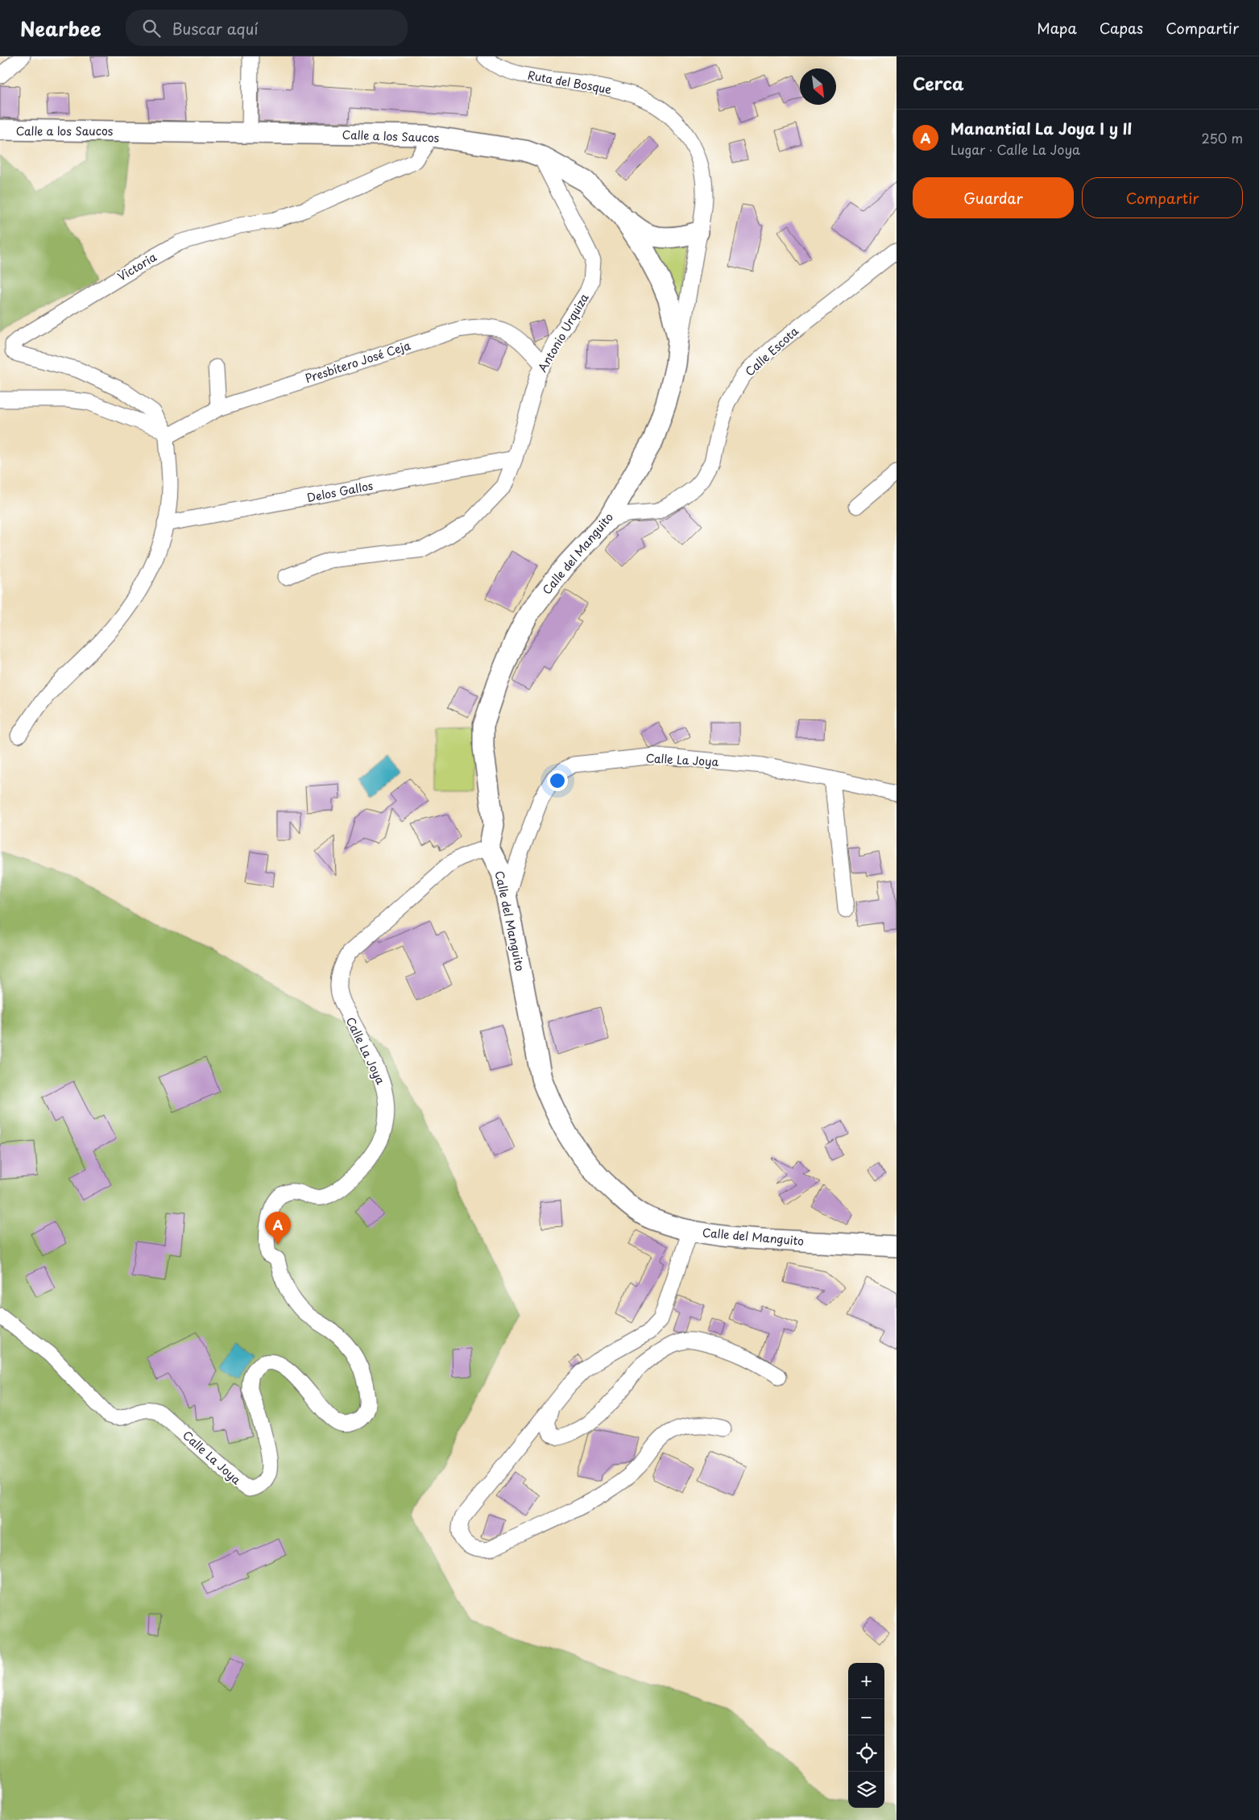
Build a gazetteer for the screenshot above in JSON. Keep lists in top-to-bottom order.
{
  "streets": {
    "main road": ["Calle a los Saucos", "Calle del Manguito"],
    "street": [
      "Ruta del Bosque",
      "Victoria",
      "Antonio Urquiza",
      "Calle Escota",
      "Presbítero José Ceja",
      "Delos Gallos",
      "Calle La Joya"
    ]
  },
  "crossings": [
    ["Ruta del Bosque", "Calle a los Saucos"],
    ["Ruta del Bosque", "Calle del Manguito"],
    ["Calle a los Saucos", "Victoria"],
    ["Calle a los Saucos", "Antonio Urquiza"],
    ["Calle a los Saucos", "Calle del Manguito"],
    ["Victoria", "Presbítero José Ceja"],
    ["Antonio Urquiza", "Presbítero José Ceja"],
    ["Antonio Urquiza", "Delos Gallos"],
    ["Calle Escota", "Calle del Manguito"],
    ["Calle del Manguito", "Calle La Joya"]
  ],
  "north": "bottom right",
  "page": {
    "header": "Nearbee",
    "search": "Buscar aquí",
    "nav": ["Mapa", "Capas", "Compartir"],
    "heading": "Cerca",
    "list": [
      {
        "mark": "A",
        "name": "Manantial La Joya I y II",
        "note": "Lugar · Calle La Joya",
        "value": "250 m"
      }
    ],
    "buttons": ["Guardar", "Compartir"],
    "pins": "A",
    "map_buttons": ["+", "−"]
  }
}
